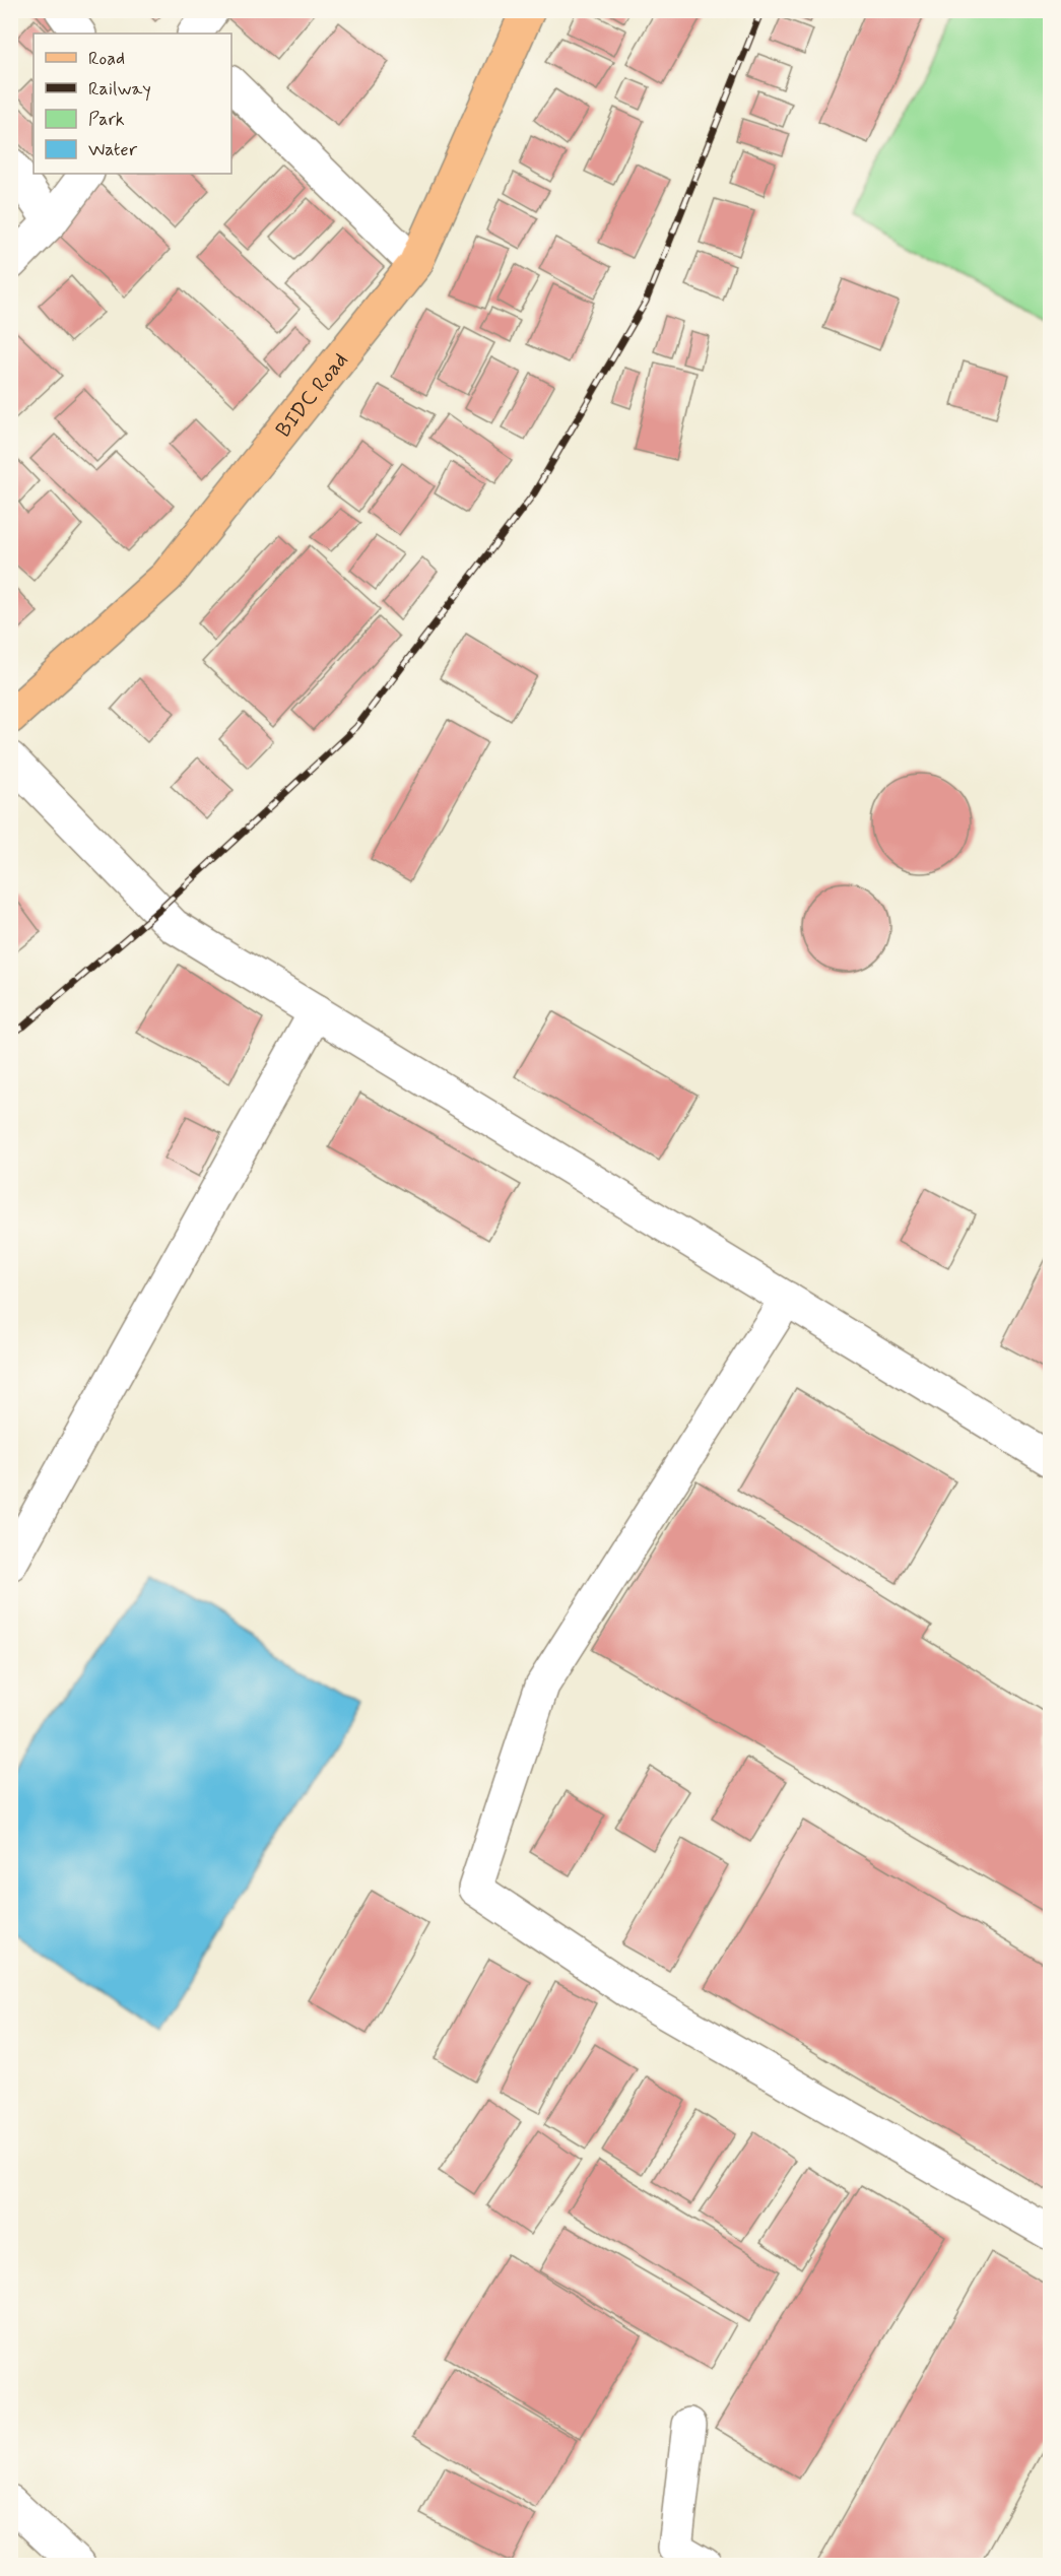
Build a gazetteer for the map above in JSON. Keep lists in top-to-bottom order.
{
  "streets": {
    "main road": ["BIDC Road"]
  },
  "legend": [
    "Road",
    "Railway",
    "Park",
    "Water"
  ]
}
